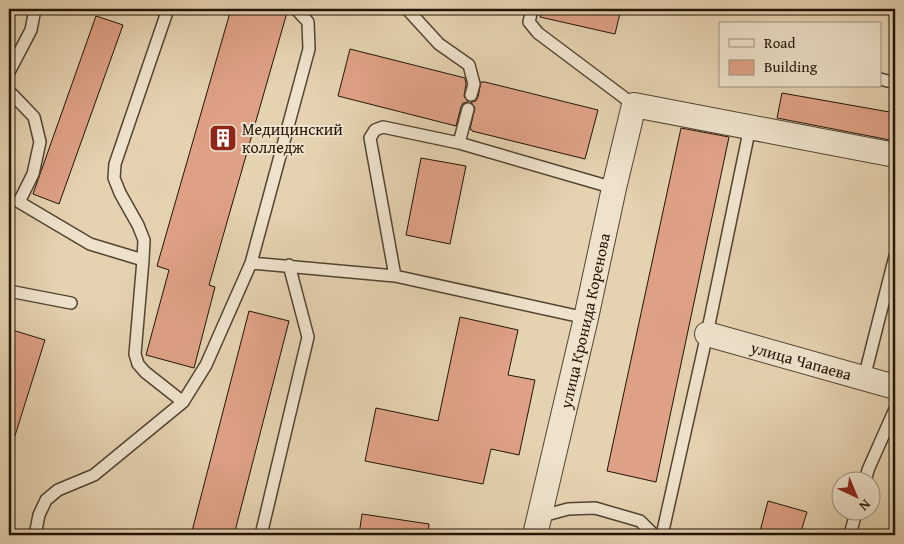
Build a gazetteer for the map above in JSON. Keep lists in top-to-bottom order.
{
  "streets": {
    "street": ["улица Кронида Коренова", "улица Чапаева"]
  },
  "places": {
    "building": ["Медицинский колледж"]
  },
  "legend": ["Road", "Building"],
  "north": "bottom right"
}
